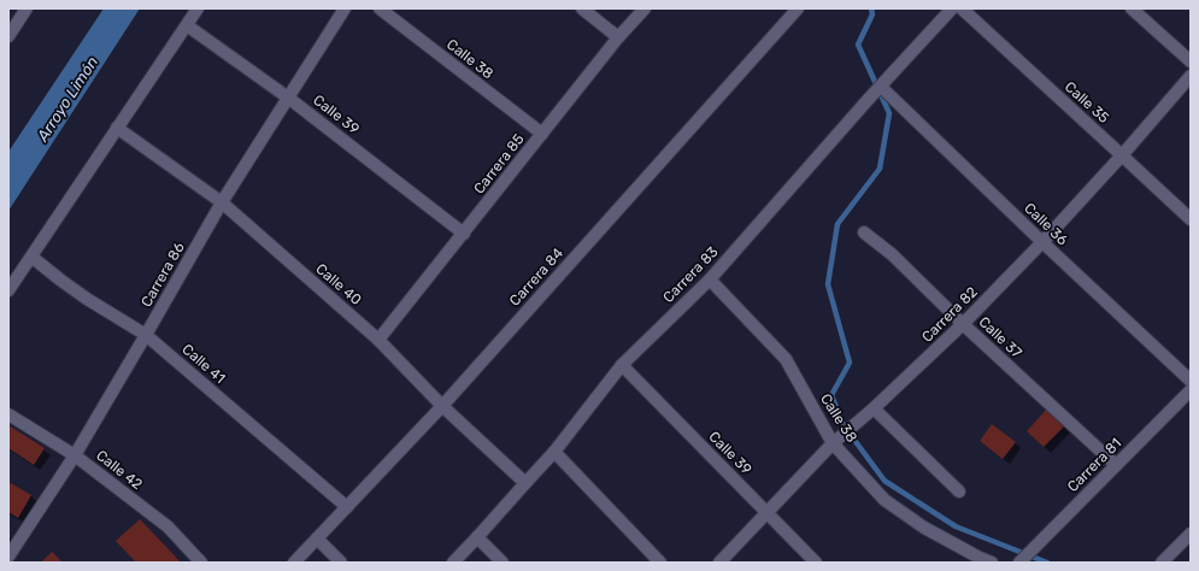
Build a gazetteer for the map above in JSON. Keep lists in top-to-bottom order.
{
  "streets": {
    "street": [
      "Calle 38",
      "Calle 35",
      "Calle 39",
      "Carrera 85",
      "Calle 36",
      "Carrera 86",
      "Carrera 83",
      "Carrera 84",
      "Calle 40",
      "Carrera 82",
      "Calle 37",
      "Calle 41",
      "Carrera 81",
      "Calle 42"
    ]
  },
  "crossings": [
    ["Calle 38", "Carrera 85"],
    ["Calle 38", "Carrera 83"],
    ["Calle 38", "Carrera 82"],
    ["Calle 35", "Carrera 82"],
    ["Calle 39", "Carrera 85"],
    ["Calle 39", "Carrera 86"],
    ["Calle 39", "Carrera 83"],
    ["Calle 39", "Carrera 82"],
    ["Carrera 85", "Calle 40"],
    ["Calle 36", "Carrera 83"],
    ["Calle 36", "Carrera 82"],
    ["Carrera 86", "Calle 40"],
    ["Carrera 86", "Calle 41"],
    ["Carrera 86", "Calle 42"],
    ["Carrera 83", "Calle 40"],
    ["Carrera 84", "Calle 40"],
    ["Carrera 84", "Calle 41"],
    ["Carrera 82", "Calle 37"],
    ["Calle 37", "Carrera 81"]
  ],
  "water": ["Arroyo Limón"]
}
